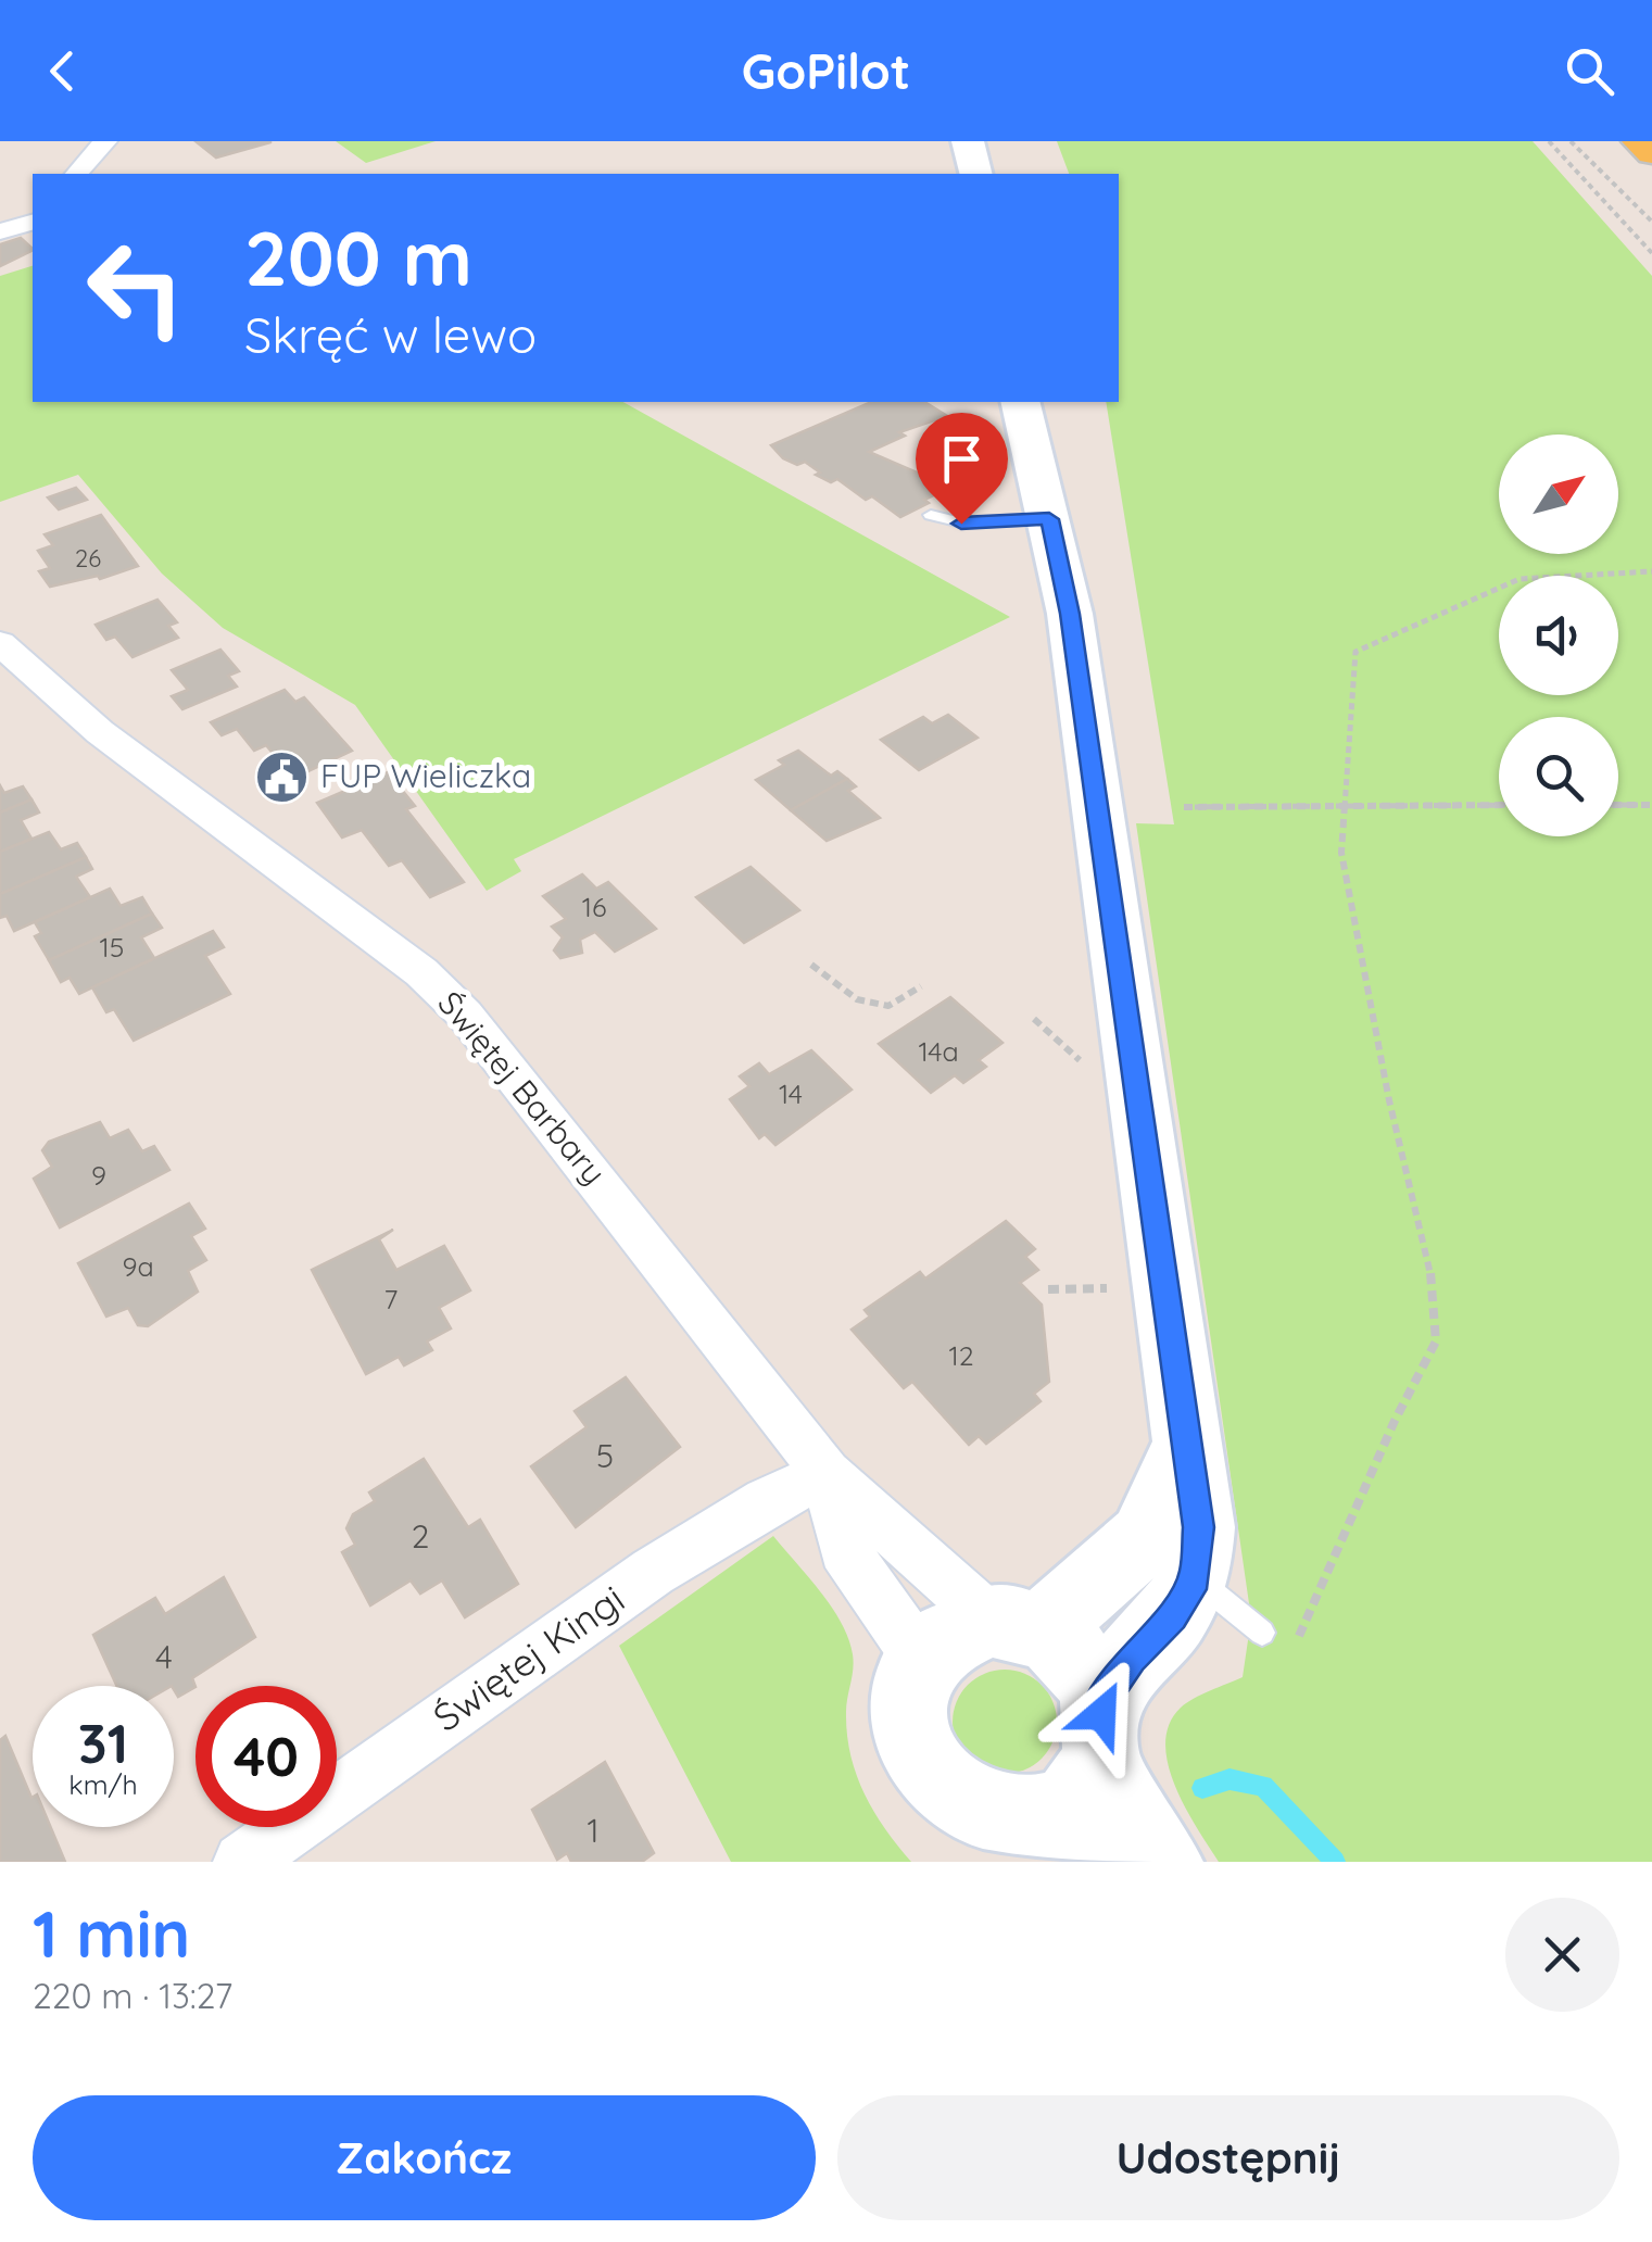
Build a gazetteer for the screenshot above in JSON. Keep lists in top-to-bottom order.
{
  "streets": {
    "street": ["Świętej Barbary", "Świętej Kingi"]
  },
  "crossings": [
    ["Świętej Barbary", "Świętej Kingi"]
  ],
  "places": {
    "public building": ["FUP Wieliczka"]
  },
  "house_numbers": [
    "26",
    "16",
    "15",
    "14a",
    "14",
    "9",
    "9a",
    "7",
    "12",
    "5",
    "2",
    "4",
    "1"
  ],
  "north": "top right",
  "page": {
    "header": "GoPilot",
    "turn": ["200 m", "Skręć w lewo"],
    "speed": "31 km/h",
    "limit": "40",
    "heading": ["1 min", "220 m · 13:27"],
    "buttons": ["Zakończ", "Udostępnij"]
  }
}
